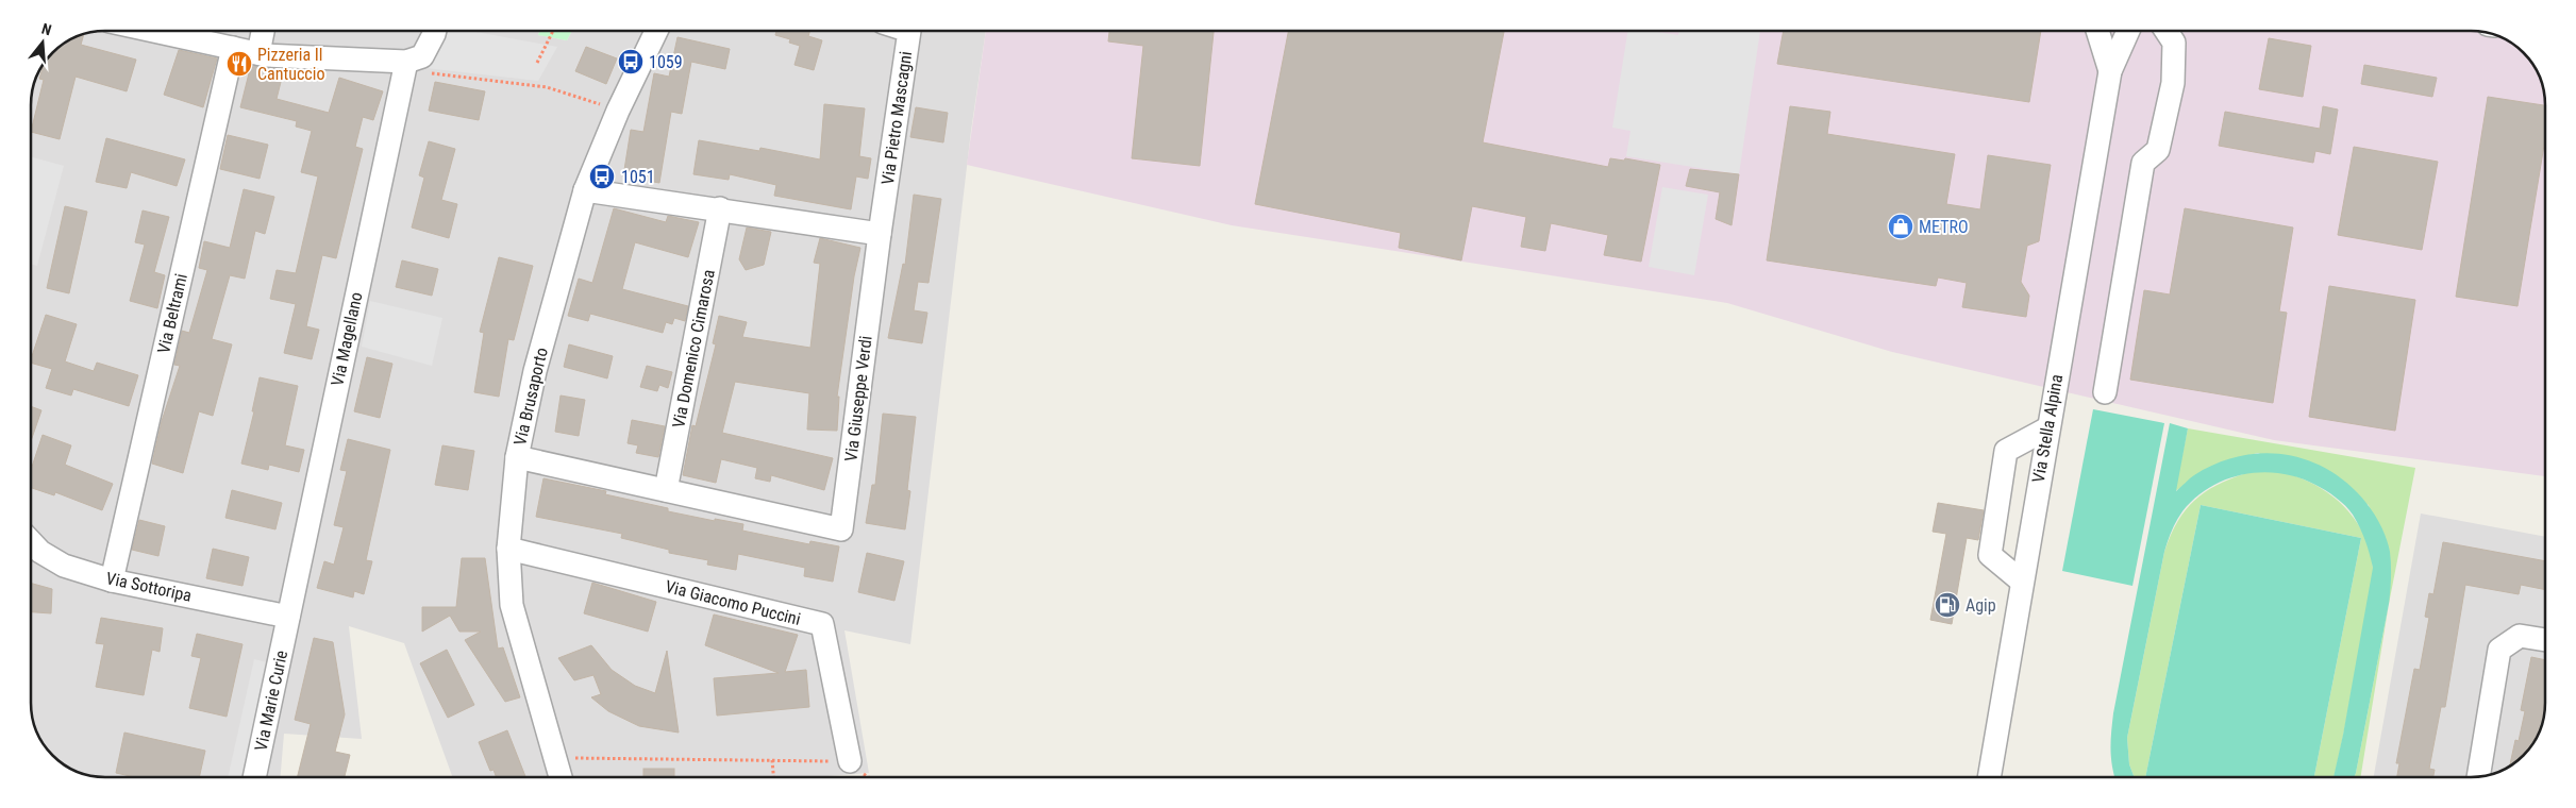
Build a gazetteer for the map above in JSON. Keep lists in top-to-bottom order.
{
  "streets": {
    "street": [
      "Via Pietro Mascagni",
      "Via Beltrami",
      "Via Magellano",
      "Via Domenico Cimarosa",
      "Via Brusaporto",
      "Via Giuseppe Verdi",
      "Via Stella Alpina",
      "Via Sottoripa",
      "Via Giacomo Puccini",
      "Via Marie Curie"
    ]
  },
  "crossings": [
    ["Via Pietro Mascagni", "Via Giuseppe Verdi"],
    ["Via Beltrami", "Via Sottoripa"],
    ["Via Magellano", "Via Sottoripa"],
    ["Via Magellano", "Via Marie Curie"],
    ["Via Domenico Cimarosa", "Via Giuseppe Verdi"],
    ["Via Brusaporto", "Via Giuseppe Verdi"],
    ["Via Brusaporto", "Via Giacomo Puccini"],
    ["Via Sottoripa", "Via Marie Curie"]
  ],
  "places": {
    "bus stop": ["1059", "1051"],
    "restaurant": ["Pizzeria Il Cantuccio"],
    "shop": ["METRO"],
    "fuel station": ["Agip"]
  },
  "north": "top"
}
